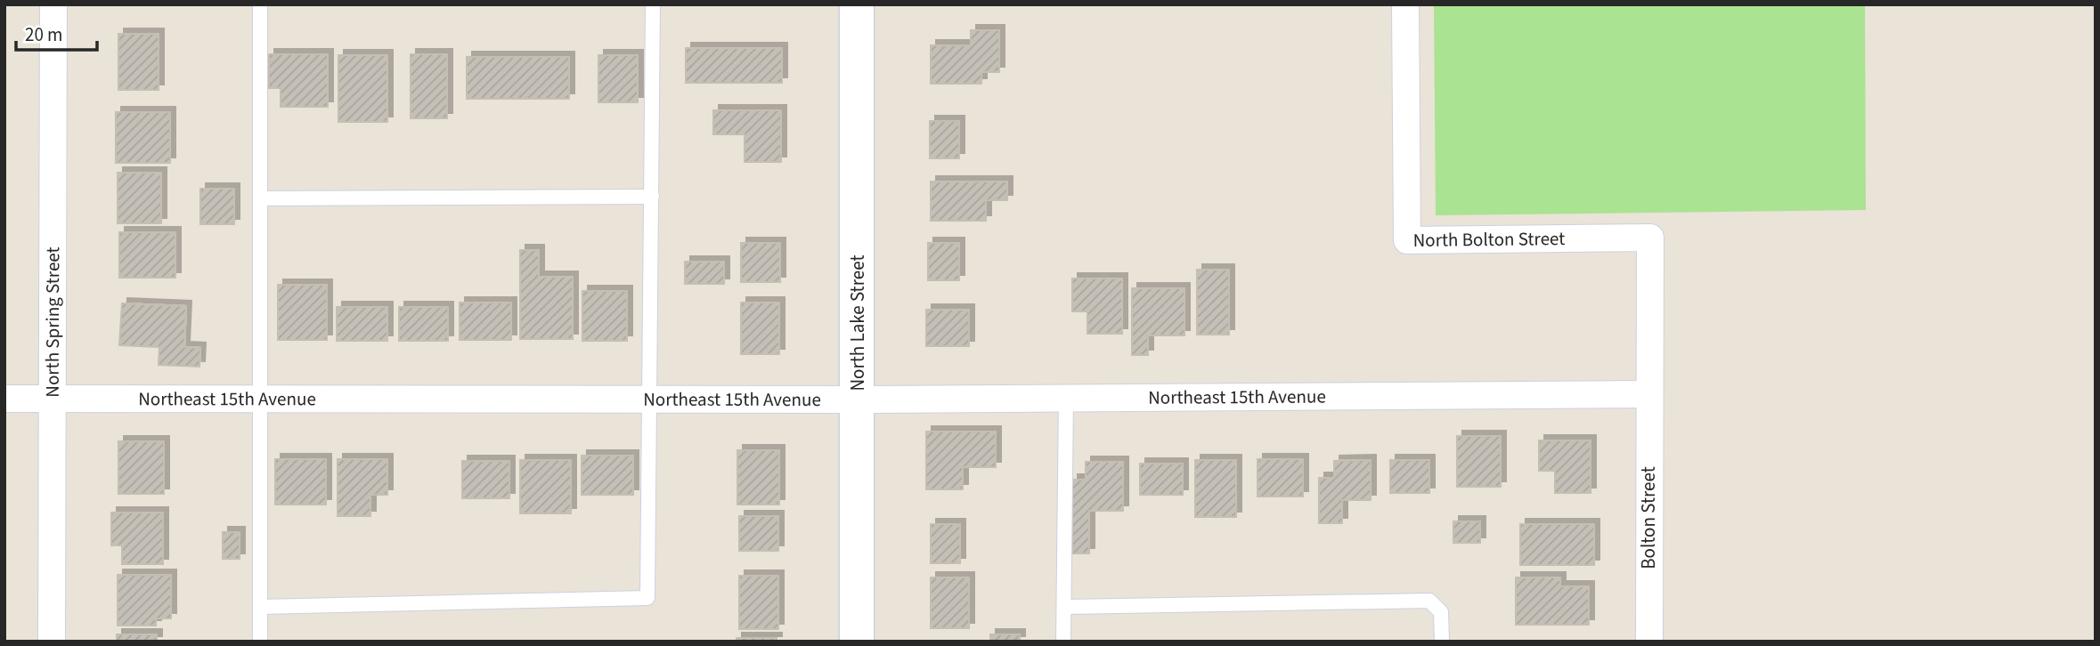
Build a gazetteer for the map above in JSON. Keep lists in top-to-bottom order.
{
  "streets": {
    "street": [
      "North Bolton Street",
      "North Spring Street",
      "North Lake Street",
      "Northeast 15th Avenue",
      "Bolton Street"
    ]
  },
  "crossings": [
    ["North Bolton Street", "Northeast 15th Avenue"],
    ["North Bolton Street", "Bolton Street"],
    ["North Spring Street", "Northeast 15th Avenue"],
    ["North Lake Street", "Northeast 15th Avenue"],
    ["Northeast 15th Avenue", "Bolton Street"]
  ],
  "scale_bar": "20 m"
}
